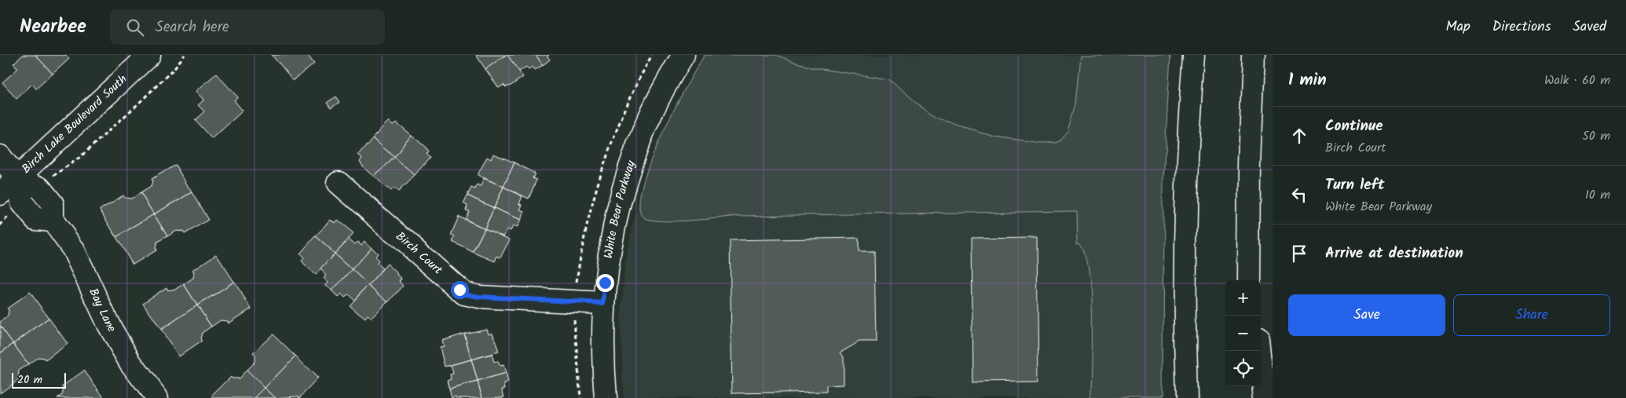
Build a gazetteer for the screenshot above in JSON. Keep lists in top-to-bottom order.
{
  "streets": {
    "main road": [
      "Birch Lake Boulevard South",
      "White Bear Parkway",
      "Birch Court",
      "Bay Lane"
    ]
  },
  "crossings": [
    ["Birch Lake Boulevard South", "Bay Lane"],
    ["White Bear Parkway", "Birch Court"]
  ],
  "scale_bar": "20 m",
  "page": {
    "header": "Nearbee",
    "search": "Search here",
    "nav": ["Map", "Directions", "Saved"],
    "heading": ["1 min", "Walk · 60 m"],
    "list": [
      ["Continue", "Birch Court", "50 m"],
      ["Turn left", "White Bear Parkway", "10 m"],
      "Arrive at destination"
    ],
    "map_buttons": ["+", "−"],
    "buttons": ["Save", "Share"],
    "scale": "20 m"
  }
}
